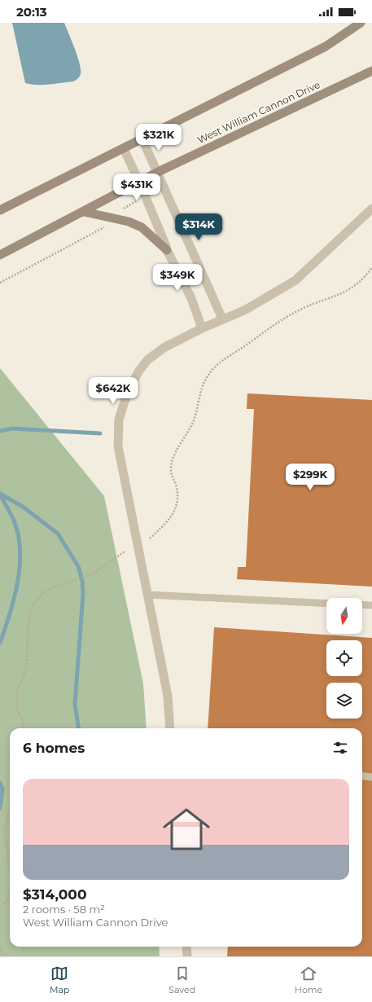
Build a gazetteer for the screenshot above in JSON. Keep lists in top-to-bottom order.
{
  "streets": {
    "main road": ["West William Cannon Drive"]
  },
  "north": "bottom",
  "page": {
    "status": "20:13",
    "price": [
      "$321K",
      "$431K",
      "$314K",
      "$349K",
      "$642K",
      "$299K"
    ],
    "heading": "6 homes",
    "list": [
      {
        "name": "$314,000",
        "note": "2 rooms · 58 m² · West William Cannon Drive"
      }
    ],
    "tabs": ["Map", "Saved", "Home"]
  }
}
